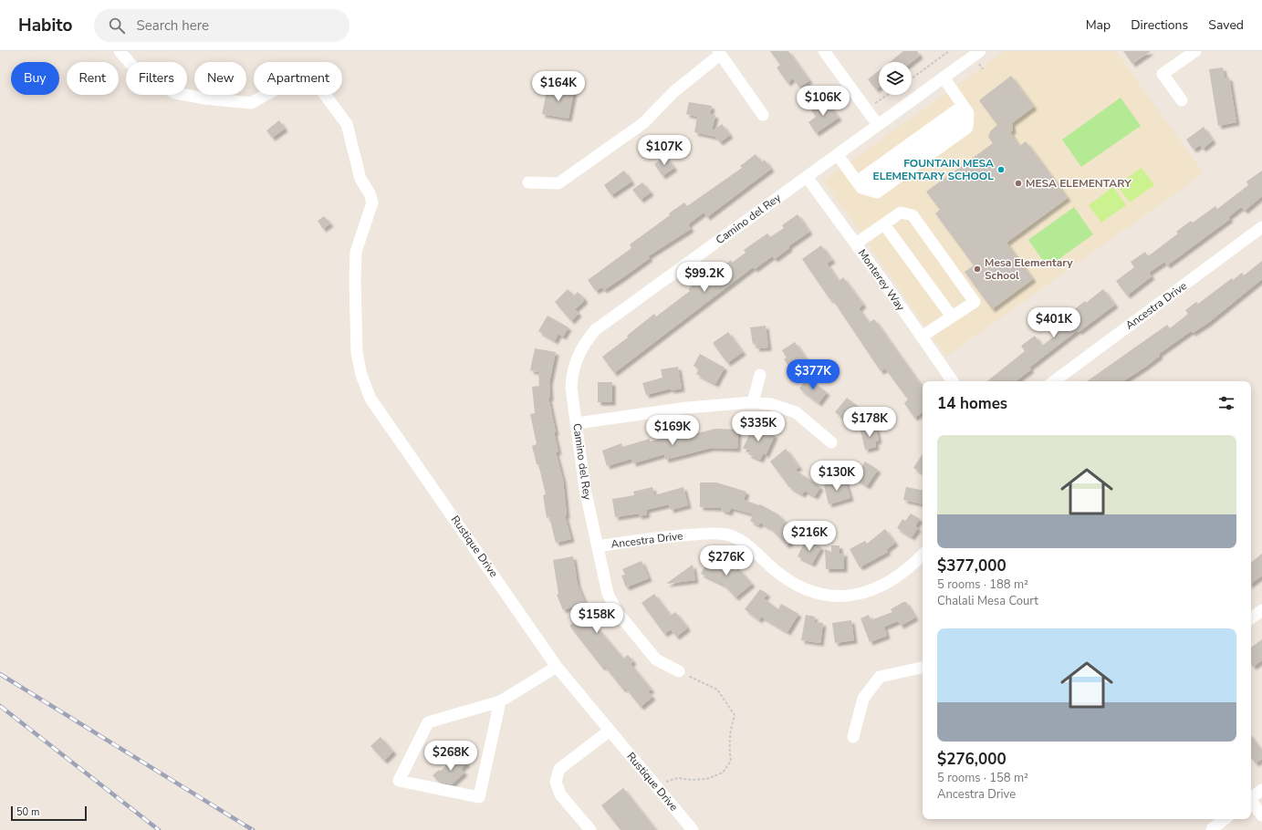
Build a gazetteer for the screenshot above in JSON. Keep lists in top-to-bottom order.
{
  "streets": {
    "street": [
      "Camino del Rey",
      "Monterey Way",
      "Ancestra Drive",
      "Rustique Drive"
    ]
  },
  "crossings": [
    ["Camino del Rey", "Monterey Way"],
    ["Camino del Rey", "Ancestra Drive"]
  ],
  "places": ["FOUNTAIN MESA ELEMENTARY SCHOOL", "MESA ELEMENTARY", "Mesa Elementary School"],
  "scale_bar": "50 m",
  "page": {
    "header": "Habito",
    "search": "Search here",
    "nav": ["Map", "Directions", "Saved"],
    "chip": [
      "Buy",
      "Rent",
      "Filters",
      "New",
      "Apartment"
    ],
    "price": [
      "$164K",
      "$106K",
      "$107K",
      "$99.2K",
      "$401K",
      "$377K",
      "$178K",
      "$335K",
      "$169K",
      "$130K",
      "$216K",
      "$276K",
      "$158K",
      "$268K"
    ],
    "heading": "14 homes",
    "list": [
      {
        "name": "$377,000",
        "note": "5 rooms · 188 m² · Chalali Mesa Court"
      },
      {
        "name": "$276,000",
        "note": "5 rooms · 158 m² · Ancestra Drive"
      }
    ],
    "scale": "50 m"
  }
}
